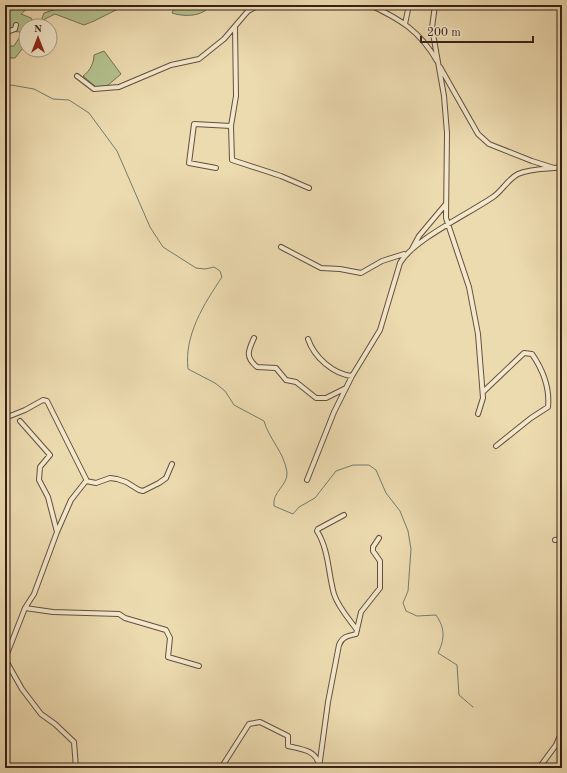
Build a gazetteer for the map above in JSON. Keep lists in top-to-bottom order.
{
  "scale_bar": "200 m",
  "north": "top"
}
